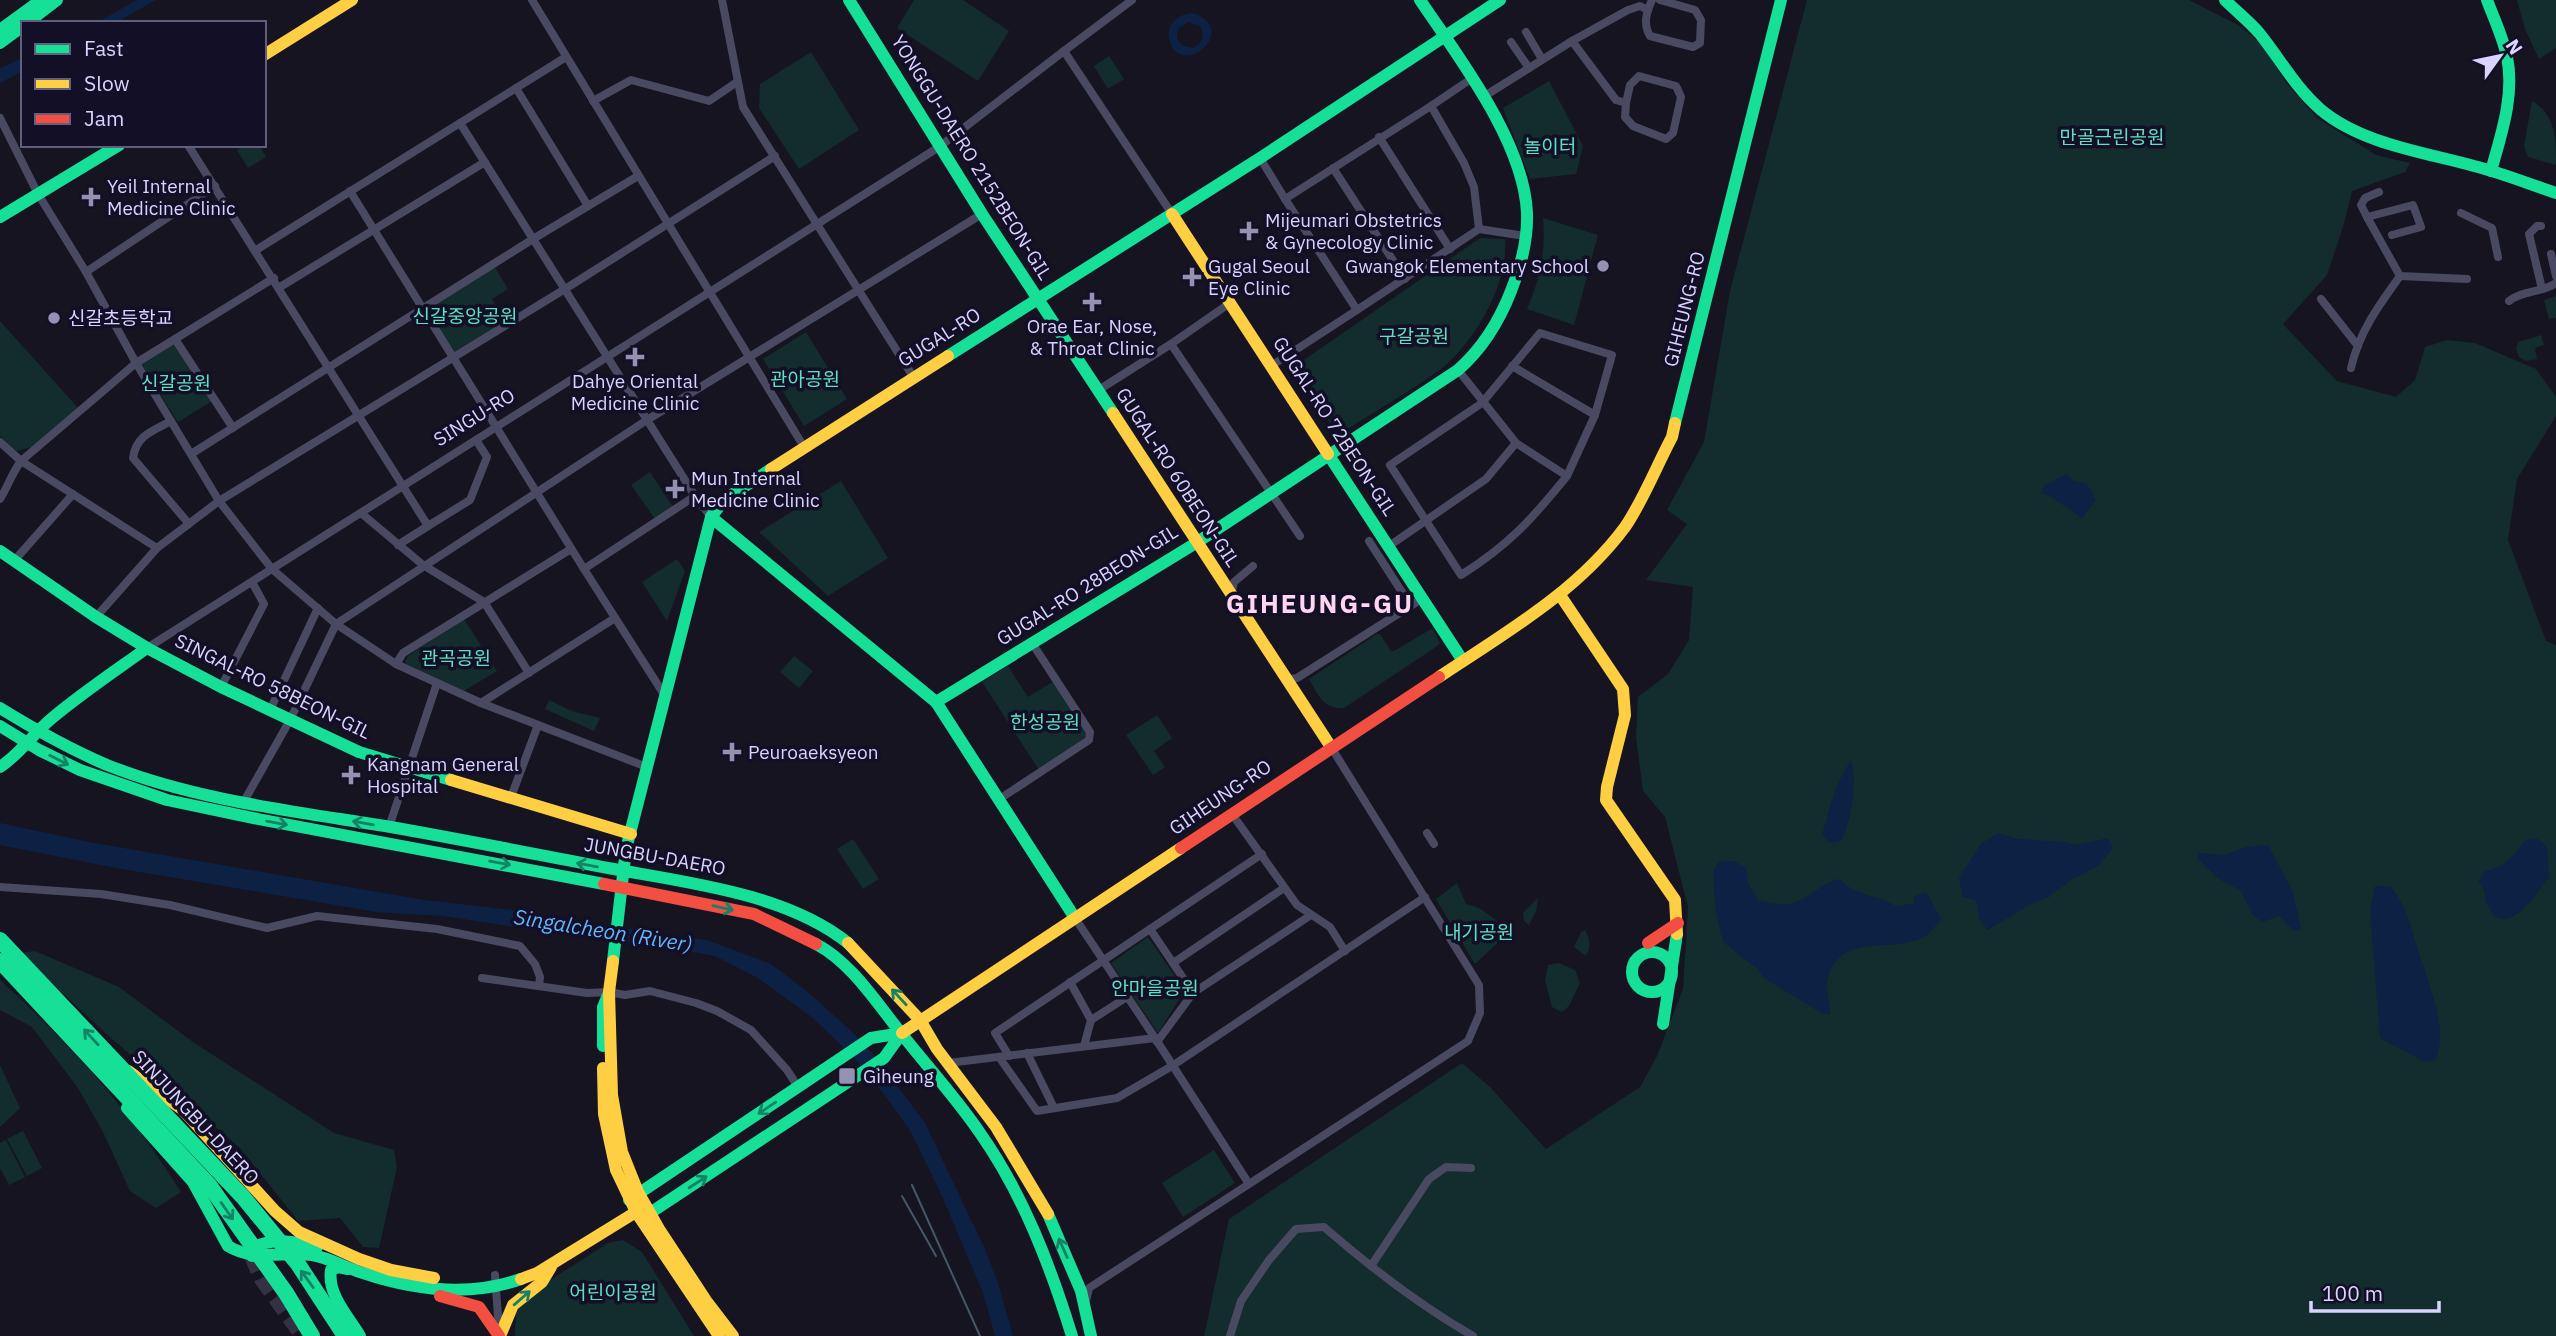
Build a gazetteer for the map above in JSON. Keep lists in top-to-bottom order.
{
  "streets": {
    "main road": [
      "YONGGU-DAERO 2152BEON-GIL",
      "GIHEUNG-RO",
      "GUGAL-RO",
      "SINGU-RO",
      "GUGAL-RO 72BEON-GIL",
      "GUGAL-RO 60BEON-GIL",
      "GUGAL-RO 28BEON-GIL",
      "SINGAL-RO 58BEON-GIL",
      "JUNGBU-DAERO",
      "SINJUNGBU-DAERO"
    ]
  },
  "crossings": [
    ["YONGGU-DAERO 2152BEON-GIL", "GUGAL-RO"],
    ["YONGGU-DAERO 2152BEON-GIL", "SINGU-RO"],
    ["YONGGU-DAERO 2152BEON-GIL", "GUGAL-RO 60BEON-GIL"],
    ["GIHEUNG-RO", "GUGAL-RO 72BEON-GIL"],
    ["GIHEUNG-RO", "GUGAL-RO 60BEON-GIL"],
    ["GIHEUNG-RO", "JUNGBU-DAERO"],
    ["GUGAL-RO", "GUGAL-RO 72BEON-GIL"],
    ["GUGAL-RO", "GUGAL-RO 60BEON-GIL"],
    ["GUGAL-RO", "GUGAL-RO 28BEON-GIL"],
    ["GUGAL-RO", "SINGAL-RO 58BEON-GIL"],
    ["GUGAL-RO", "JUNGBU-DAERO"],
    ["SINGU-RO", "SINGAL-RO 58BEON-GIL"],
    ["SINGU-RO", "JUNGBU-DAERO"],
    ["GUGAL-RO 72BEON-GIL", "GUGAL-RO 28BEON-GIL"],
    ["GUGAL-RO 60BEON-GIL", "GUGAL-RO 28BEON-GIL"]
  ],
  "districts": ["GIHEUNG-GU"],
  "water": ["Singalcheon (River)"],
  "parks": [
    "만골근린공원",
    "놀이터",
    "신갈중앙공원",
    "구갈공원",
    "관아공원",
    "신갈공원",
    "관곡공원",
    "한성공원",
    "내기공원",
    "안마을공원",
    "어린이공원"
  ],
  "places": {
    "health": [
      "Yeil Internal Medicine Clinic",
      "Mijeumari Obstetrics & Gynecology Clinic",
      "Gugal Seoul Eye Clinic",
      "Orae Ear, Nose, & Throat Clinic",
      "Dahye Oriental Medicine Clinic",
      "Mun Internal Medicine Clinic",
      "Peuroaeksyeon",
      "Kangnam General Hospital"
    ],
    "other": ["Gwangok Elementary School", "신갈초등학교"],
    "transit": ["Giheung"]
  },
  "legend": ["Fast", "Slow", "Jam"],
  "scale_bar": "100 m",
  "north": "top right"
}
